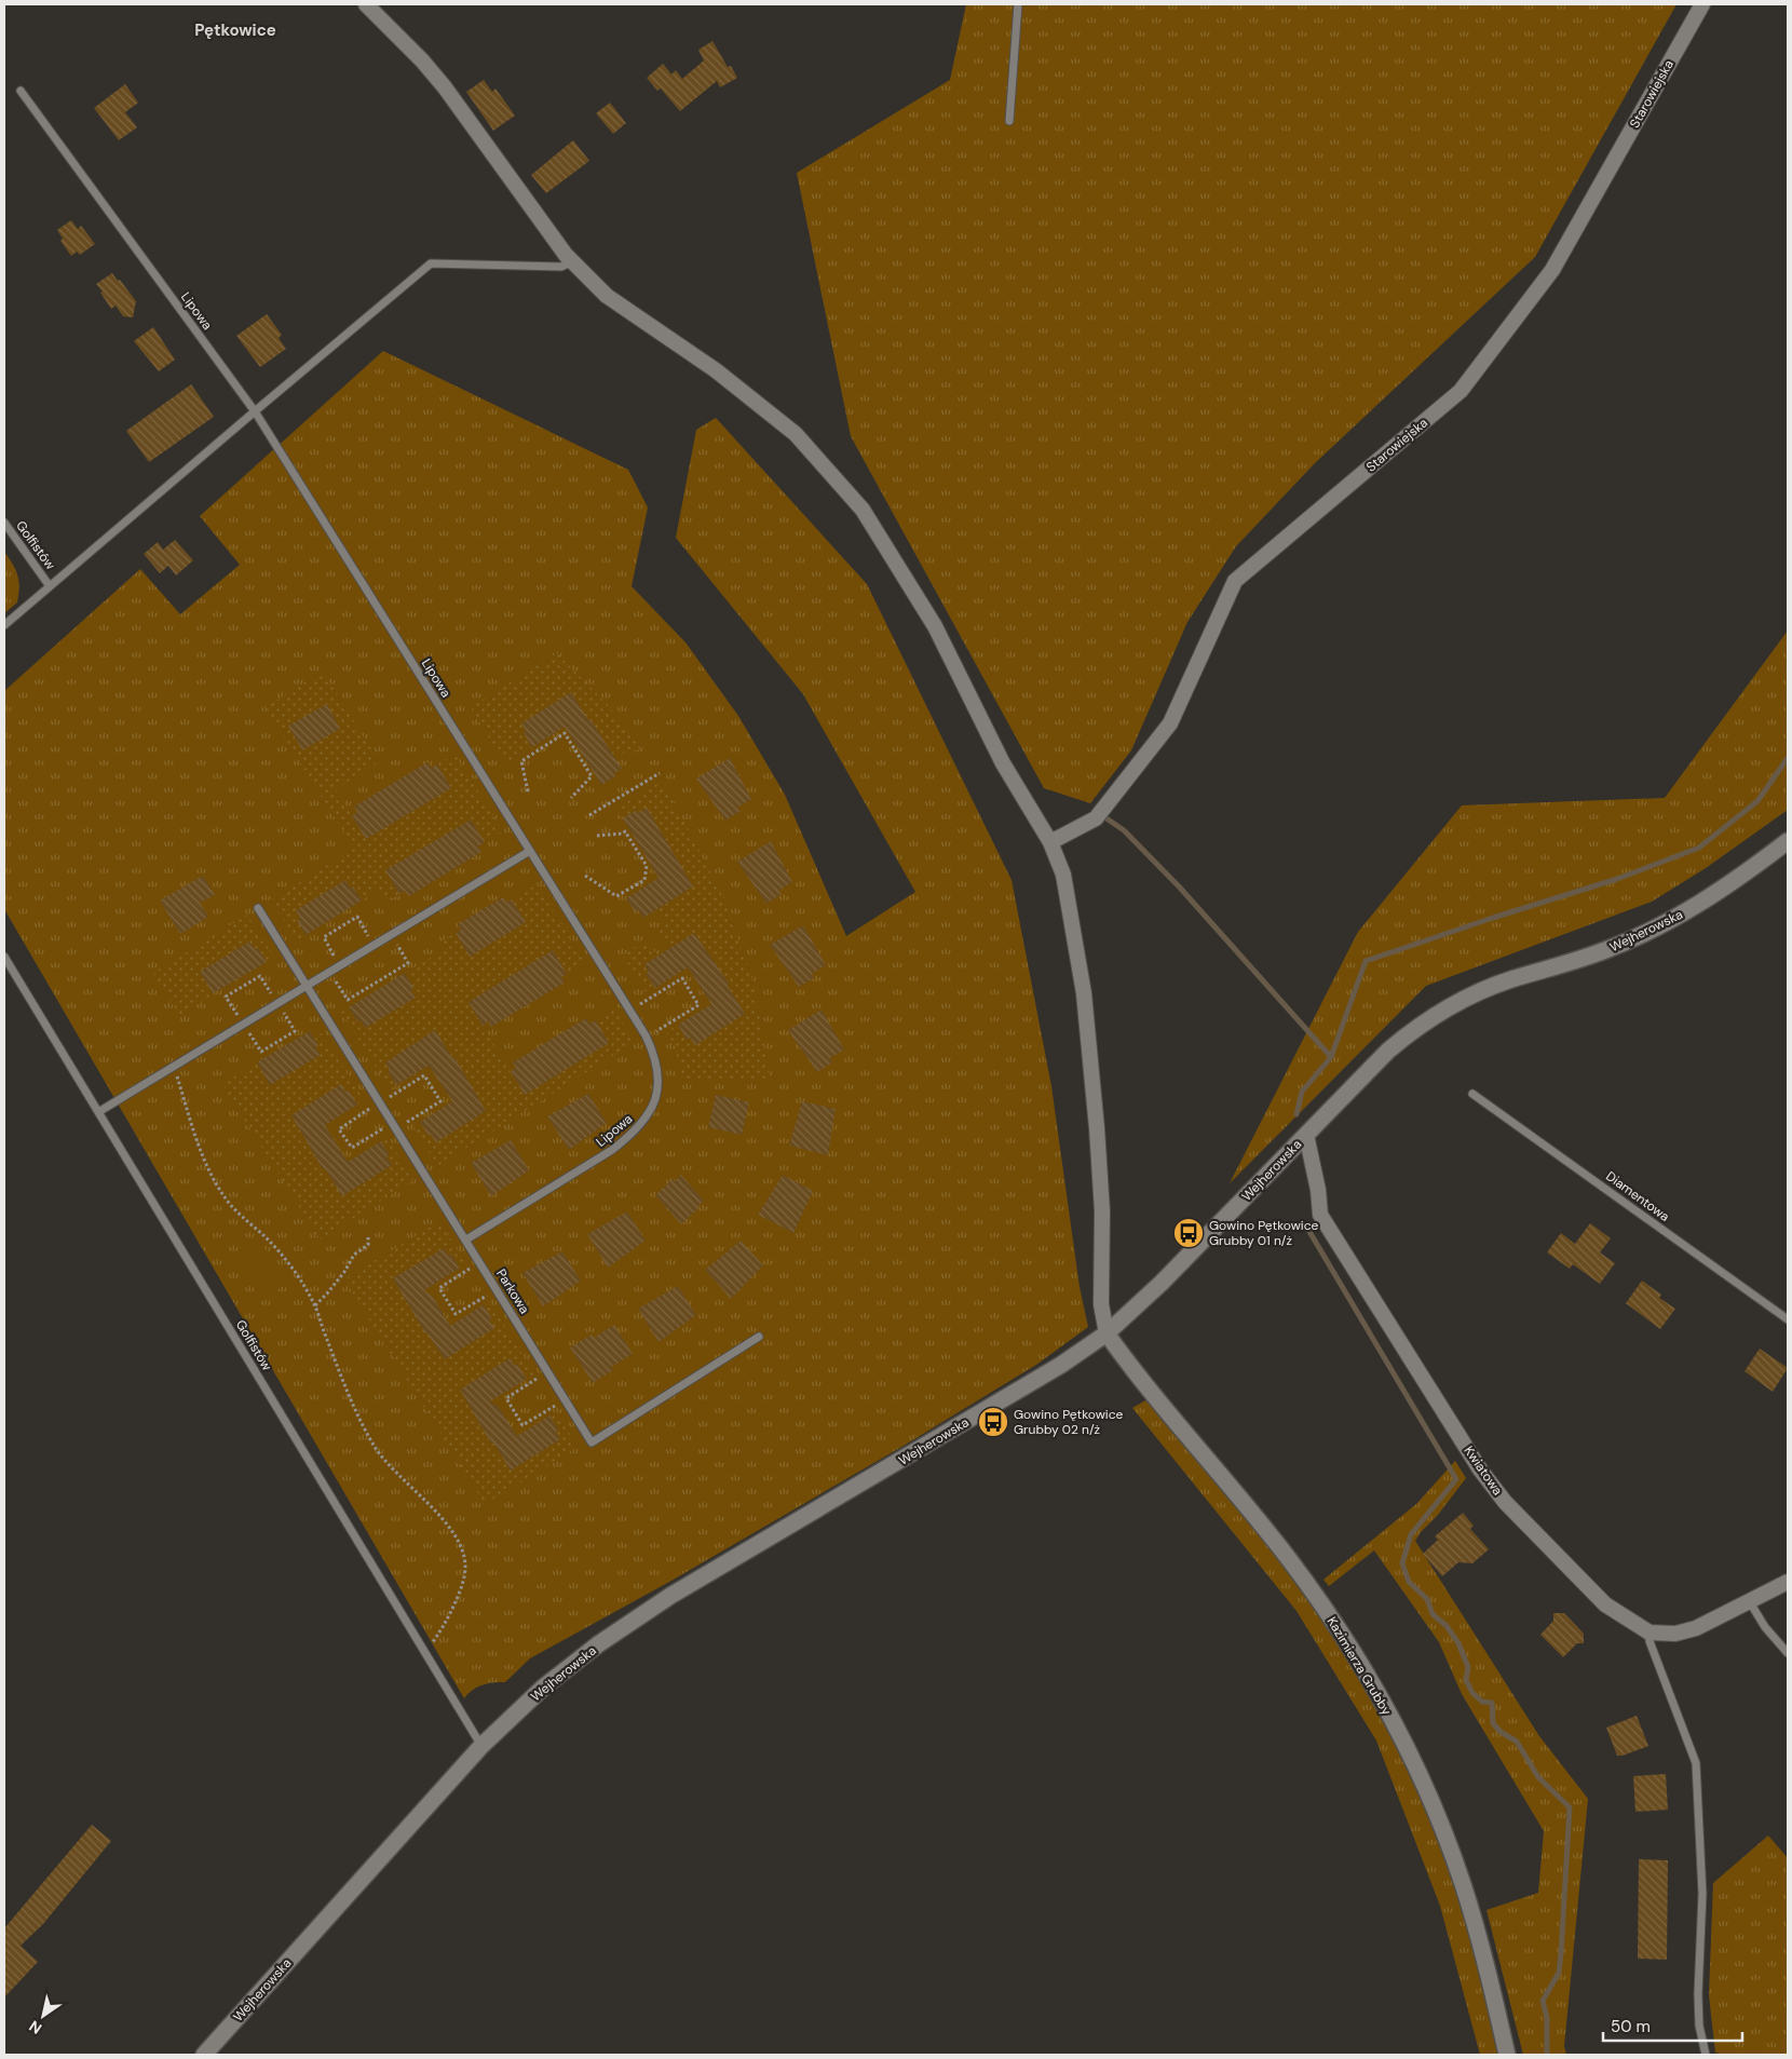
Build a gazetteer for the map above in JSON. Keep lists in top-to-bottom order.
{
  "streets": {
    "street": [
      "Starowiejska",
      "Wejherowska",
      "Kwiatowa",
      "Kazimierza Grubby"
    ],
    "lane": [
      "Lipowa",
      "Golfistów",
      "Diamentowa",
      "Parkowa"
    ]
  },
  "crossings": [
    ["Lipowa", "Parkowa"],
    ["Golfistów", "Wejherowska"],
    ["Wejherowska", "Kwiatowa"],
    ["Wejherowska", "Kazimierza Grubby"]
  ],
  "districts": ["Pętkowice"],
  "places": {
    "bus stop": ["Gowino Pętkowice Grubby 01 n/ż", "Gowino Pętkowice Grubby 02 n/ż"]
  },
  "scale_bar": "50 m",
  "north": "bottom left"
}
